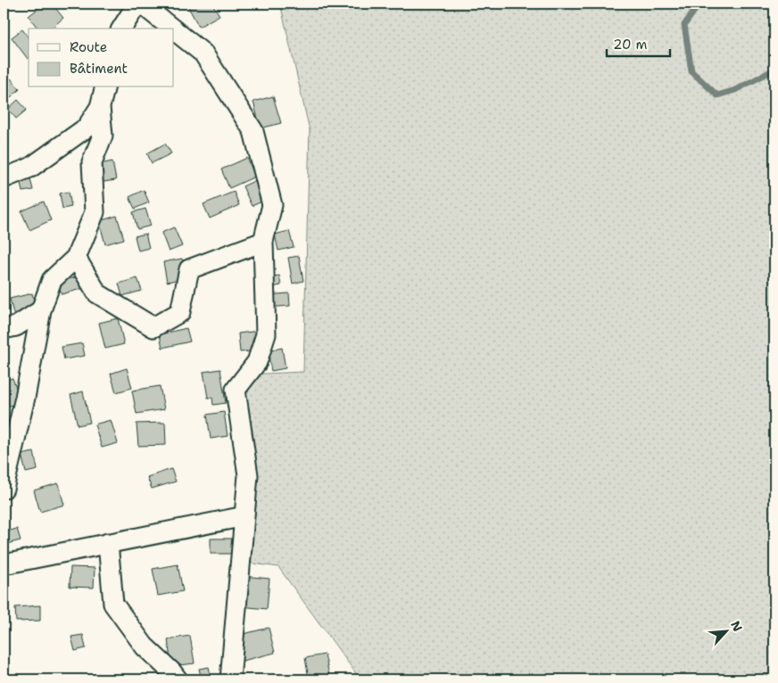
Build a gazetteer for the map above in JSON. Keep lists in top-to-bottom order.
{
  "legend": ["Route", "Bâtiment"],
  "scale_bar": "20 m",
  "north": "top right"
}
